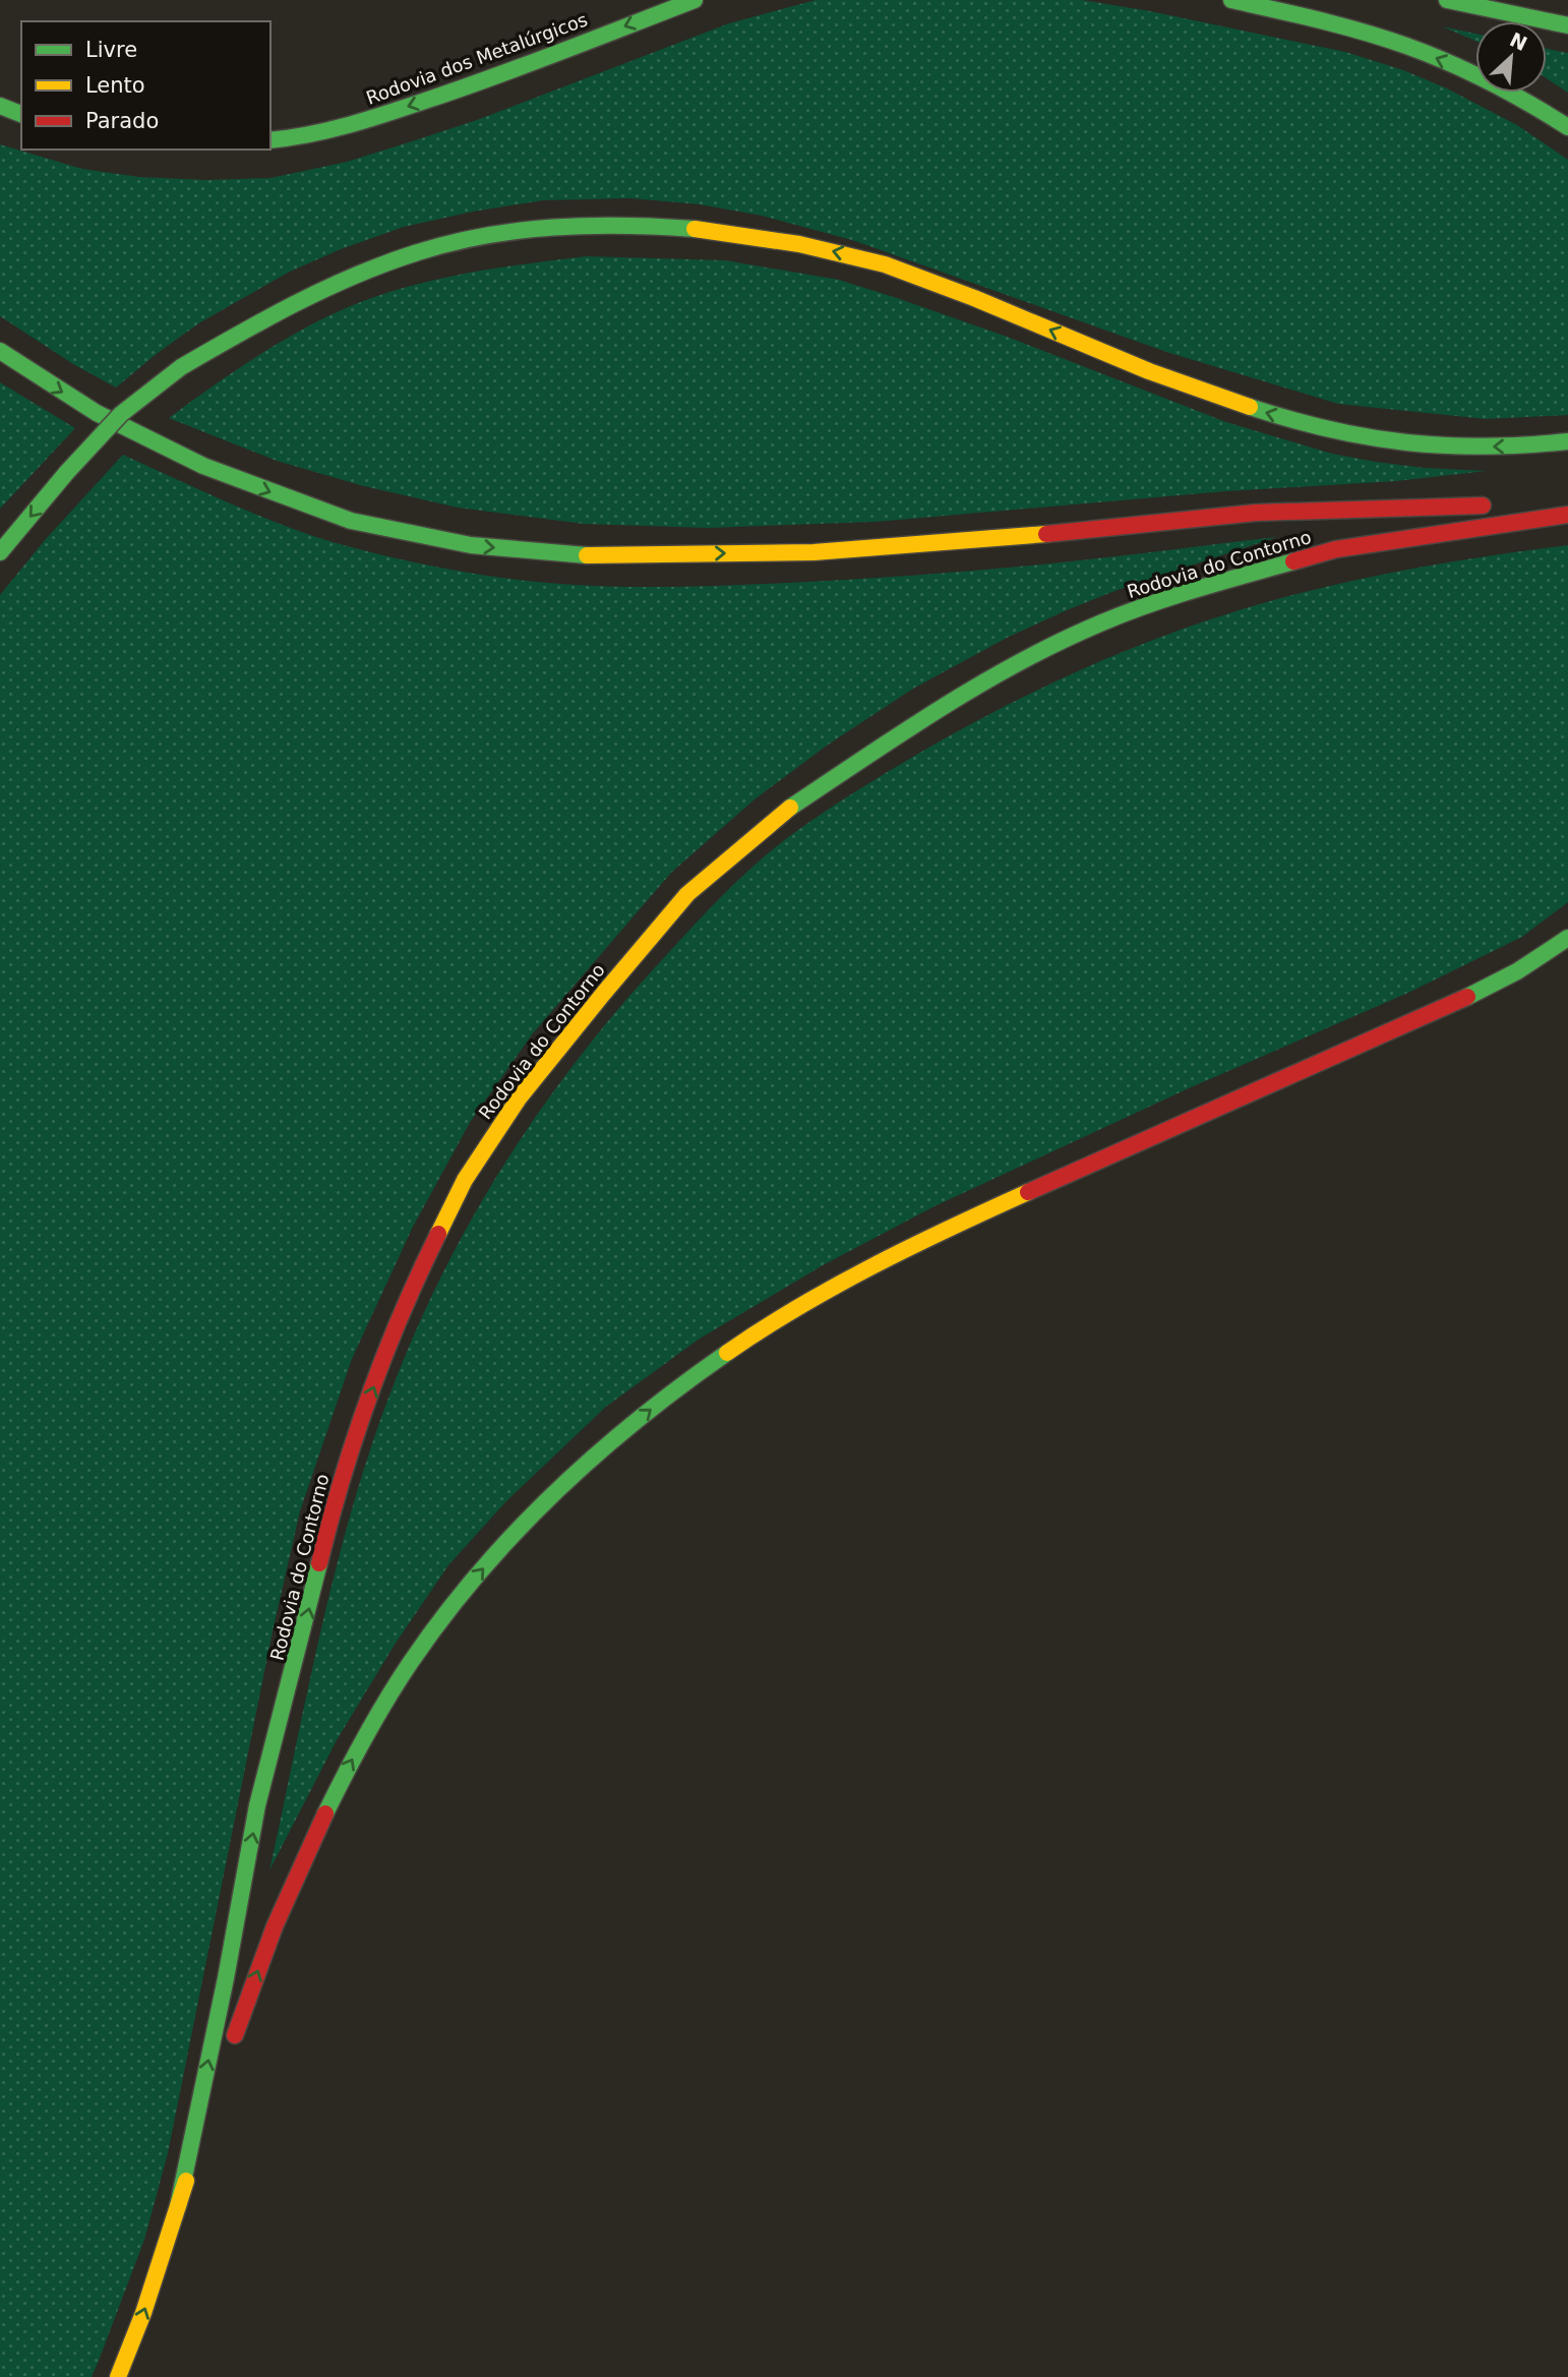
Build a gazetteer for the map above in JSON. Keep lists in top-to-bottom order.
{
  "streets": {
    "main road": ["Rodovia dos Metalúrgicos", "Rodovia do Contorno"]
  },
  "one_way": ["Rodovia dos Metalúrgicos", "Rodovia do Contorno"],
  "legend": ["Livre", "Lento", "Parado"],
  "north": "top right"
}
